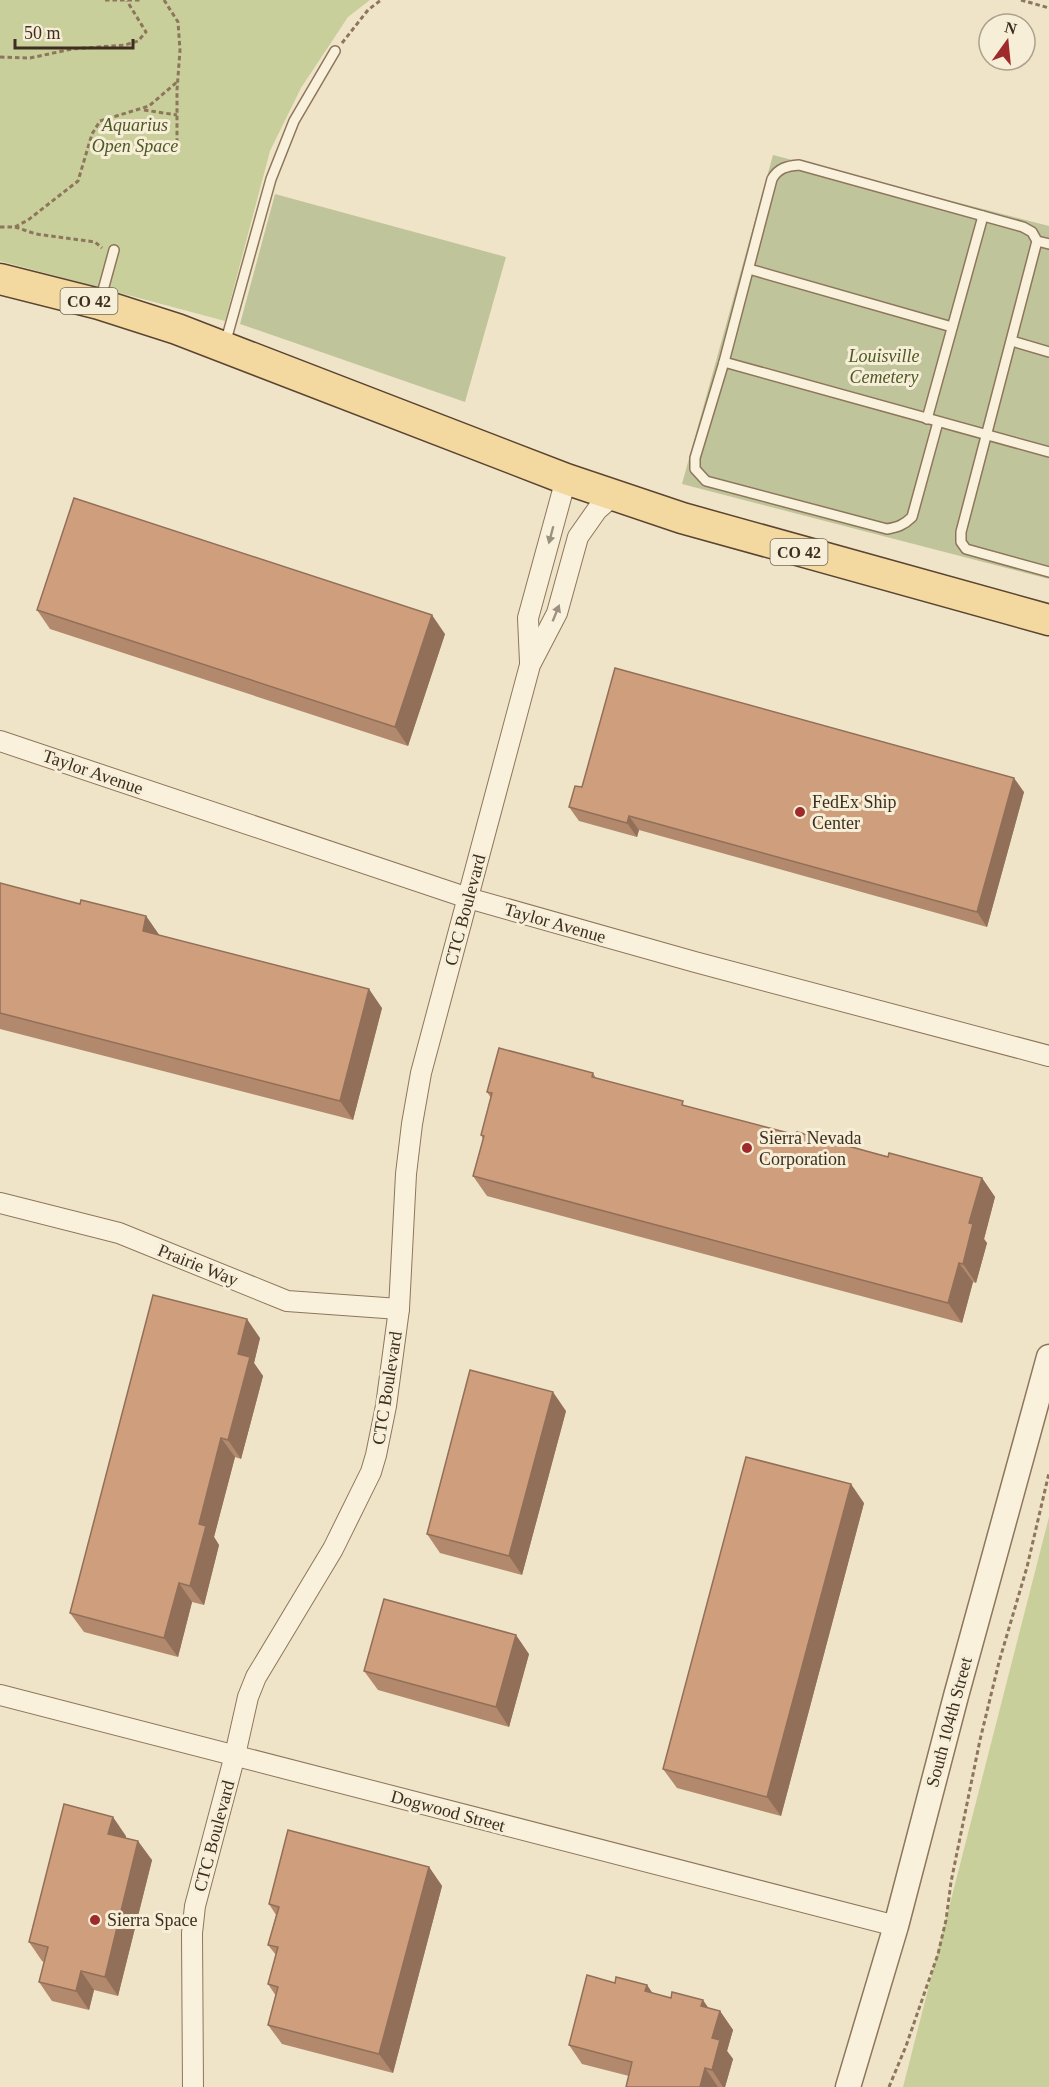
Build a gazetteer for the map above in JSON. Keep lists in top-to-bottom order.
{
  "streets": {
    "main road": ["CO 42"],
    "street": [
      "Taylor Avenue",
      "CTC Boulevard",
      "Prairie Way",
      "South 104th Street",
      "Dogwood Street"
    ]
  },
  "crossings": [
    ["CO 42", "CTC Boulevard"],
    ["Taylor Avenue", "CTC Boulevard"],
    ["CTC Boulevard", "Prairie Way"],
    ["CTC Boulevard", "Dogwood Street"],
    ["South 104th Street", "Dogwood Street"]
  ],
  "parks": ["Aquarius Open Space", "Louisville Cemetery"],
  "places": ["FedEx Ship Center", "Sierra Nevada Corporation", "Sierra Space"],
  "scale_bar": "50 m",
  "north": "top"
}
